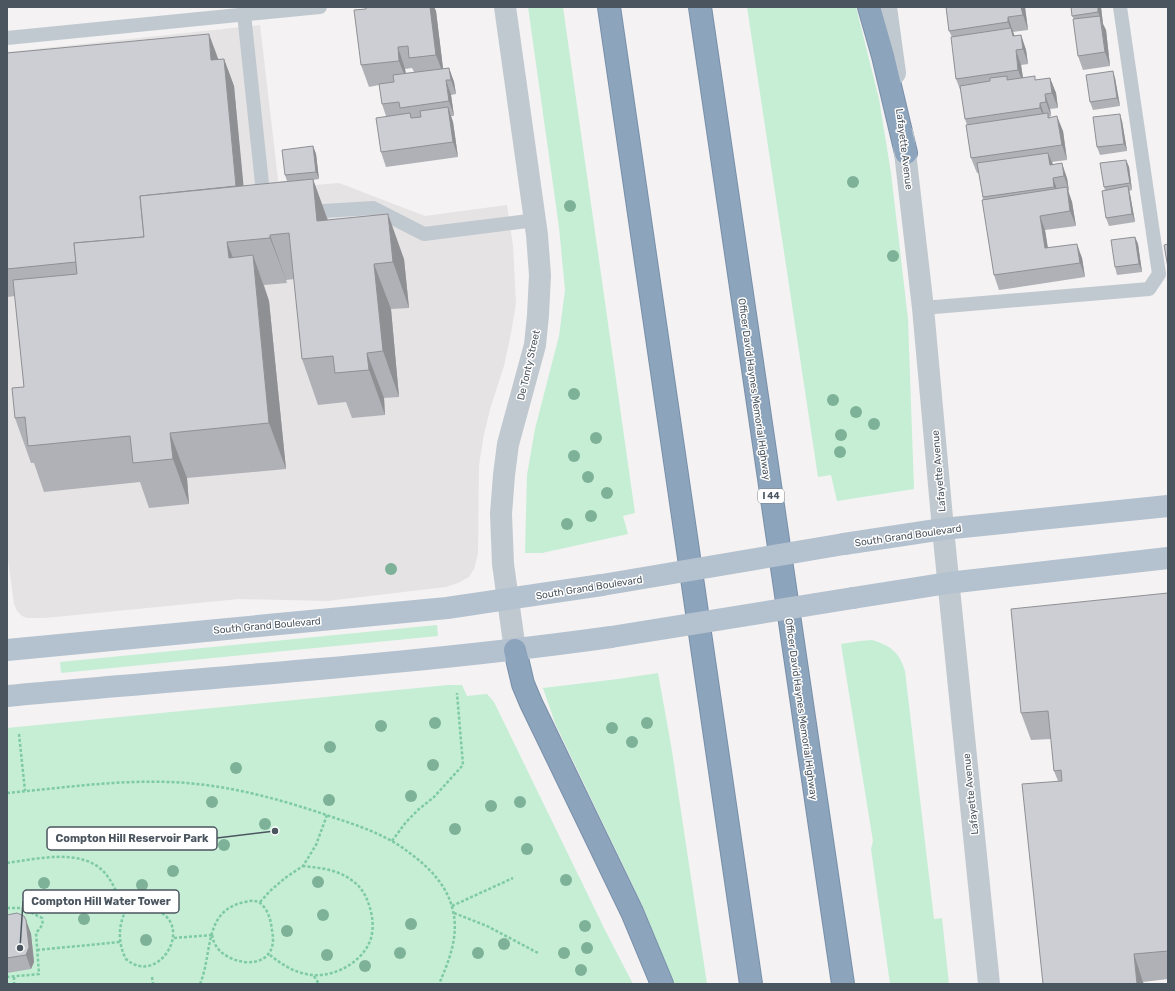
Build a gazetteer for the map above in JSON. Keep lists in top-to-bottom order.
{
  "streets": {
    "highway": ["Officer David Haynes Memorial Highway", "I 44"],
    "main road": ["South Grand Boulevard"],
    "street": ["Lafayette Avenue", "De Tonty Street"]
  },
  "crossings": [
    ["Lafayette Avenue", "South Grand Boulevard"],
    ["De Tonty Street", "South Grand Boulevard"]
  ],
  "places": ["Compton Hill Reservoir Park", "Compton Hill Water Tower"]
}
